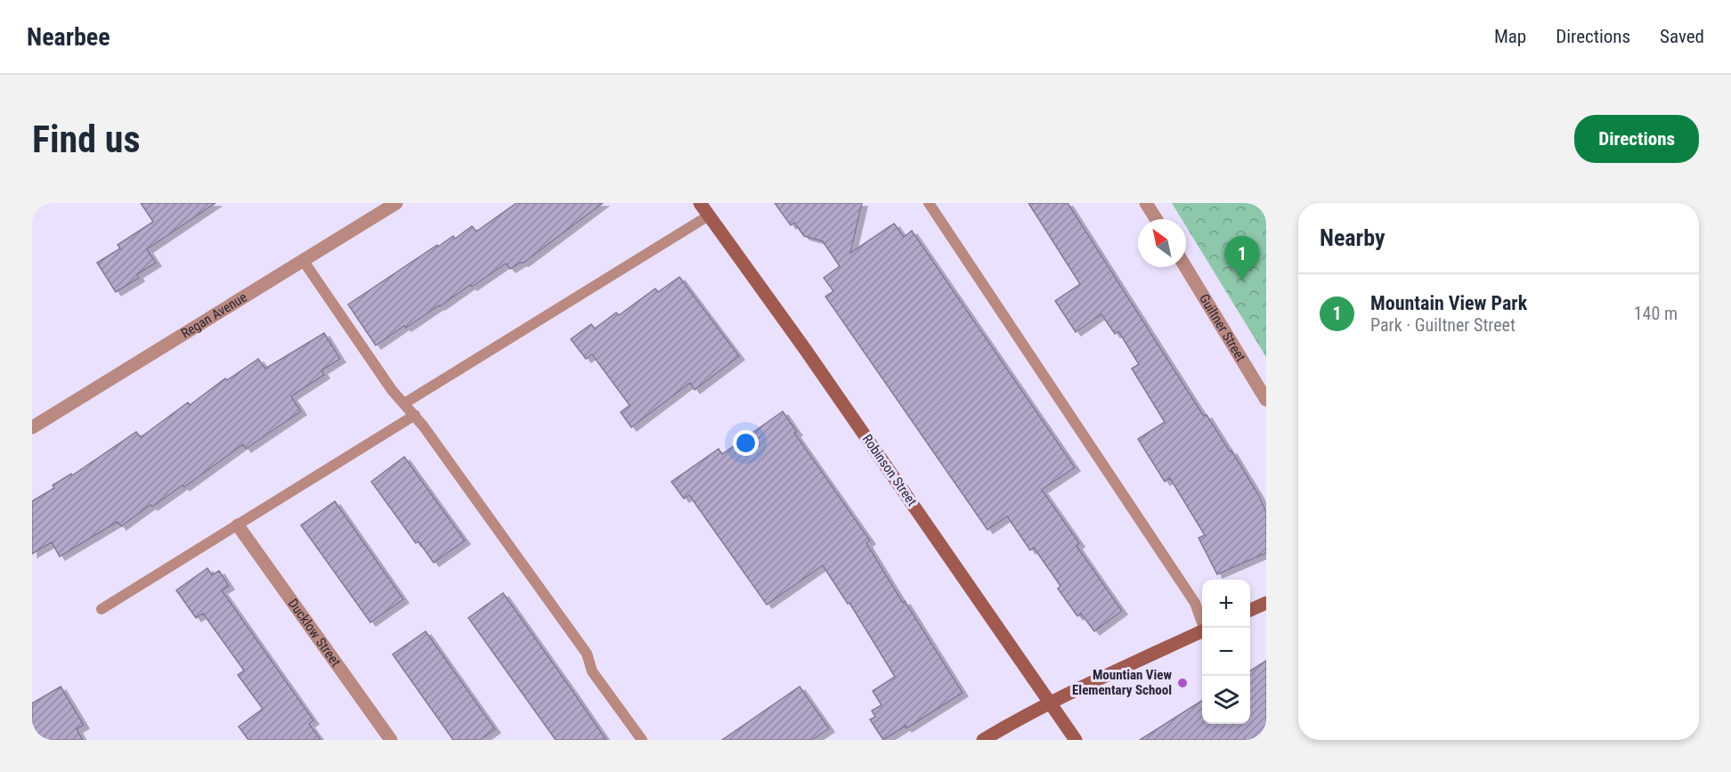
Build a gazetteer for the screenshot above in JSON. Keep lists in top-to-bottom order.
{
  "streets": {
    "street": [
      "Regan Avenue",
      "Guiltner Street",
      "Robinson Street",
      "Ducklow Street"
    ]
  },
  "places": ["Mountian View Elementary School"],
  "north": "top left",
  "page": {
    "header": "Nearbee",
    "nav": ["Map", "Directions", "Saved"],
    "buttons": "Directions",
    "title": "Find us",
    "heading": "Nearby",
    "pins": "1",
    "list": [
      {
        "mark": "1",
        "name": "Mountain View Park",
        "note": "Park · Guiltner Street",
        "value": "140 m"
      }
    ],
    "map_buttons": ["+", "−"]
  }
}
